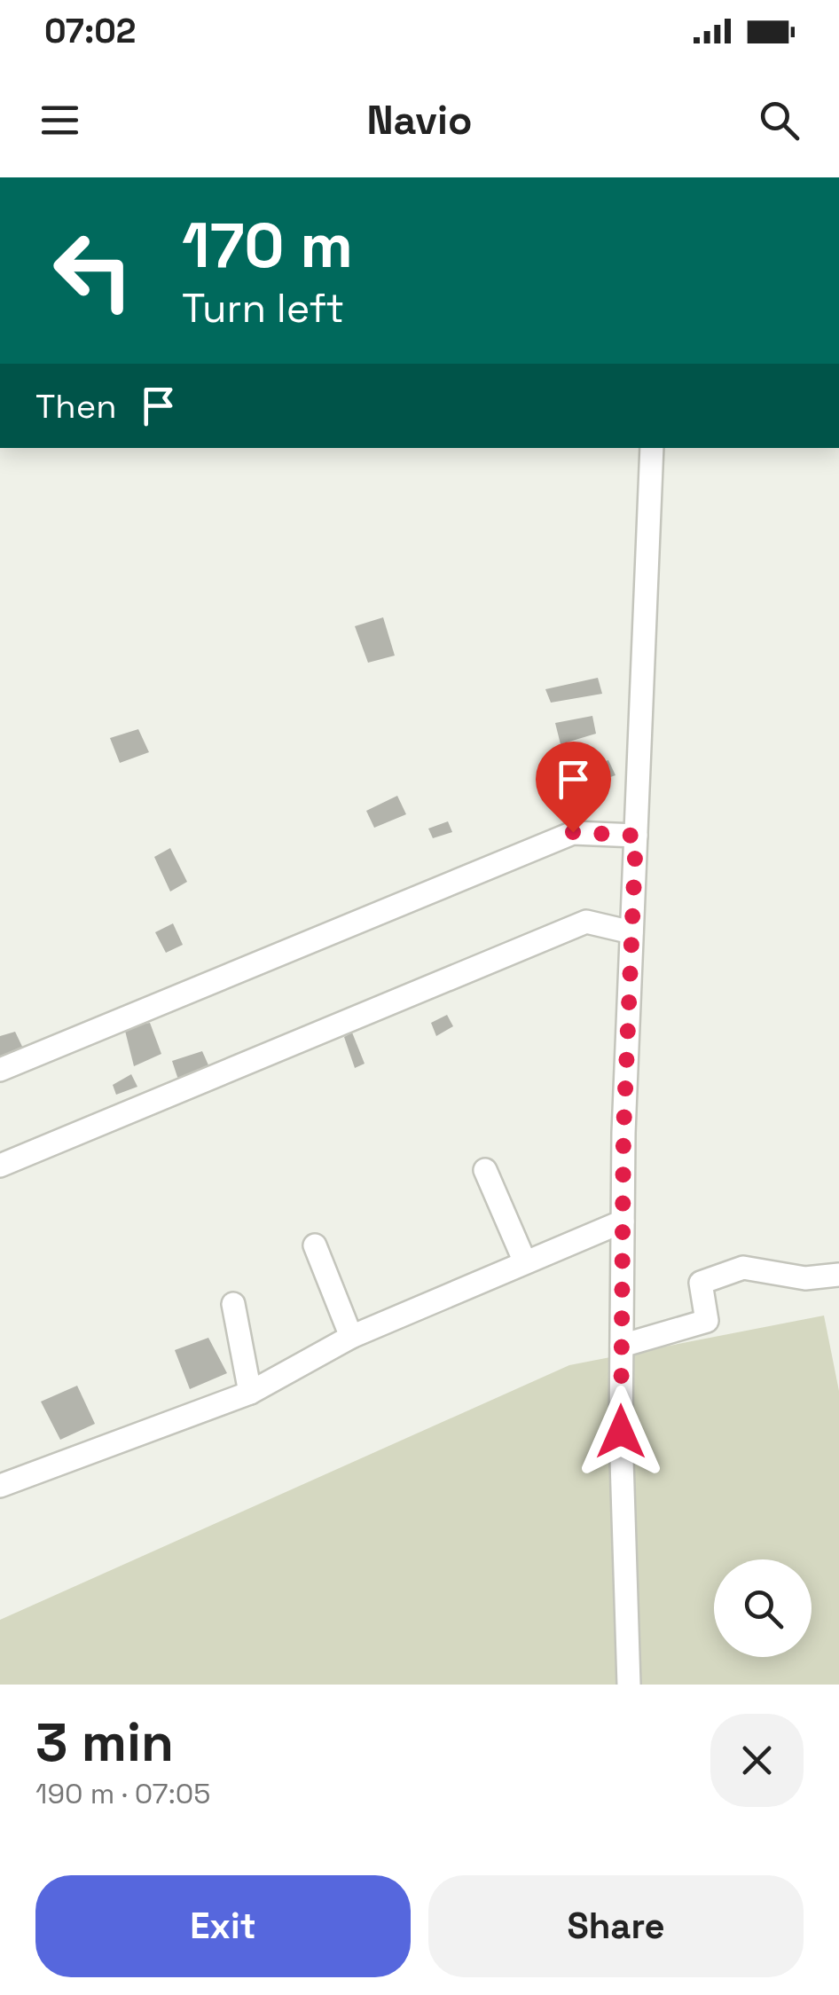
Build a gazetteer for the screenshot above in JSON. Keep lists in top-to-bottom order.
{
  "page": {
    "status": "07:02",
    "header": "Navio",
    "turn": ["170 m", "Turn left"],
    "then": "Then",
    "heading": ["3 min", "190 m · 07:05"],
    "buttons": ["Exit", "Share"]
  }
}
